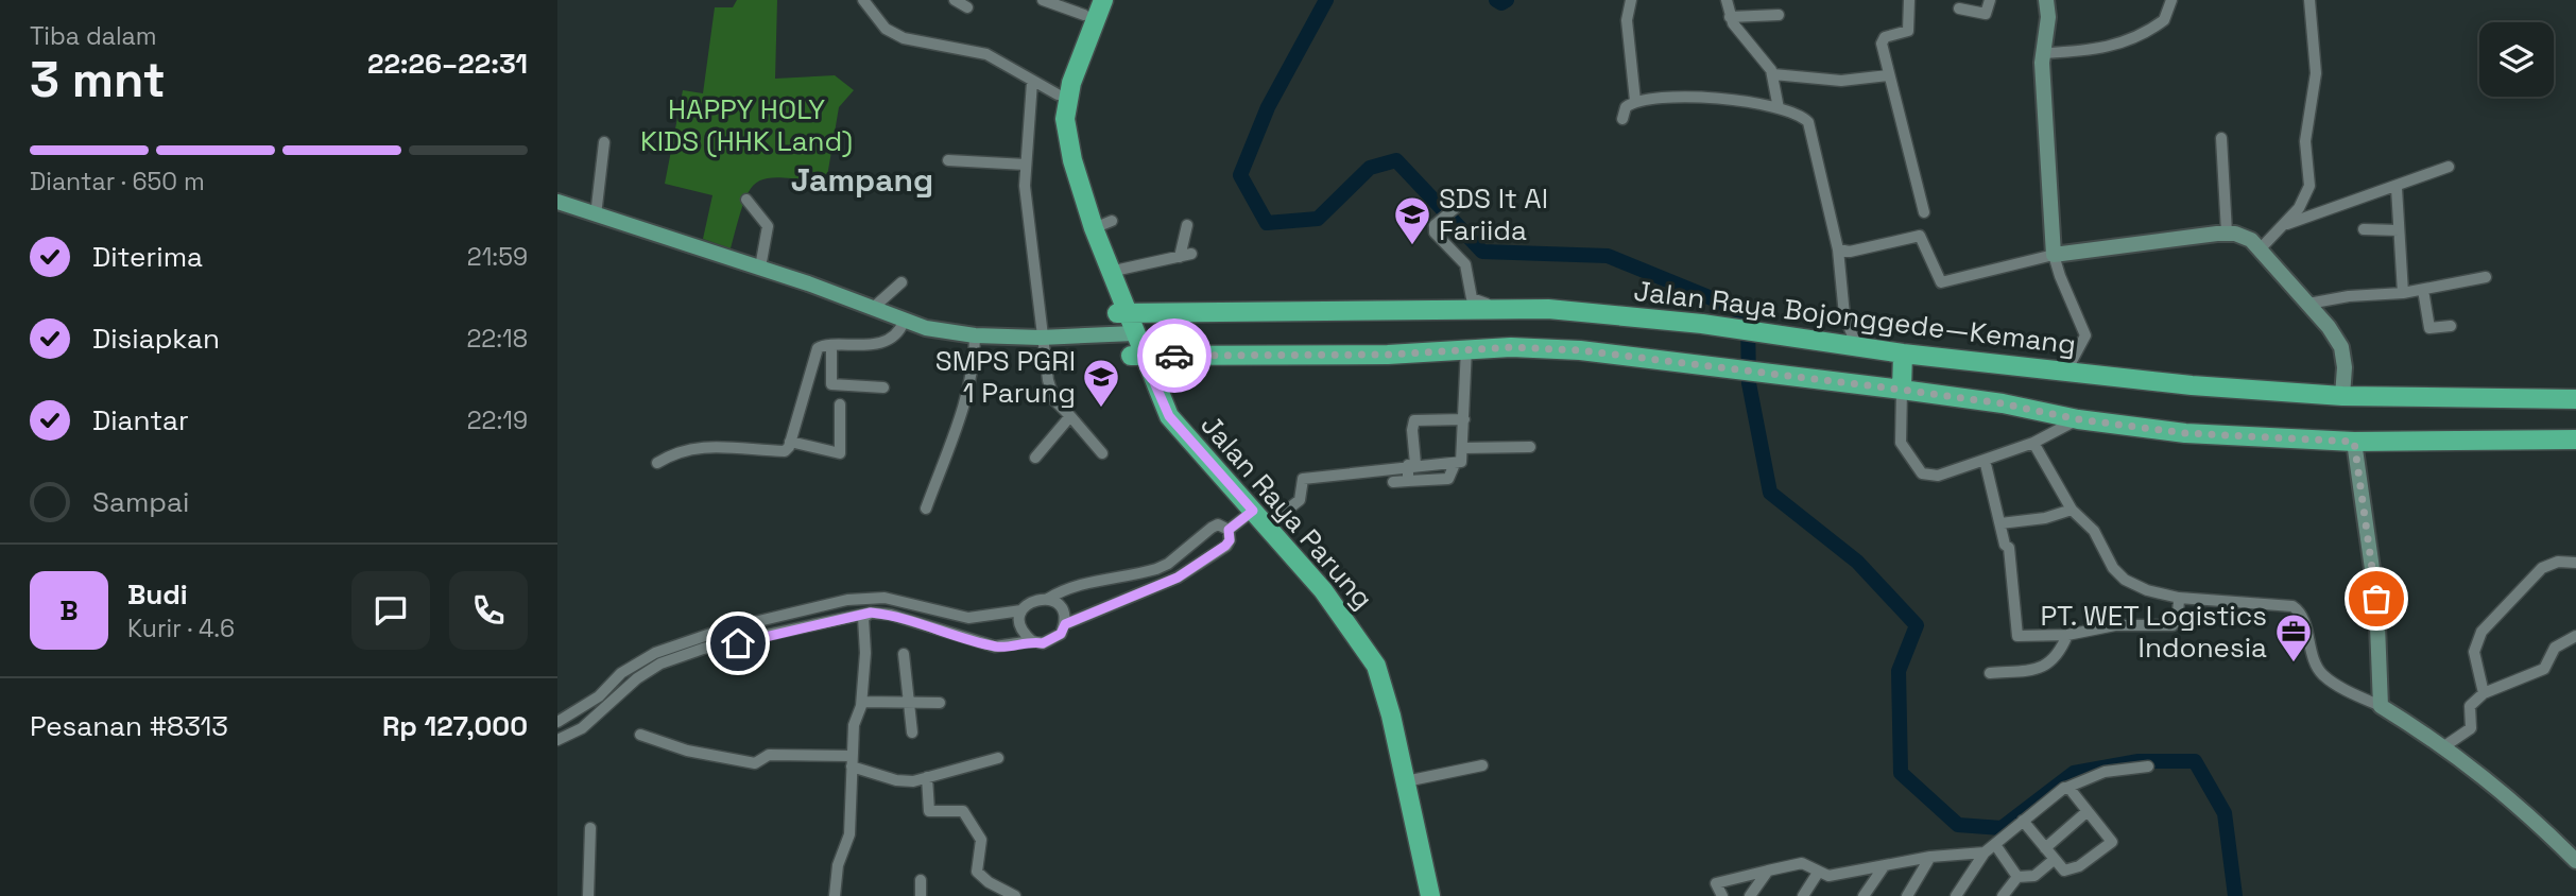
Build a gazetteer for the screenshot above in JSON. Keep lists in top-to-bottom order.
{
  "streets": {
    "highway": ["Jalan Raya Bojonggede—Kemang", "Jalan Raya Parung"]
  },
  "crossings": [
    ["Jalan Raya Bojonggede—Kemang", "Jalan Raya Parung"]
  ],
  "districts": ["Jampang"],
  "parks": ["HAPPY HOLY KIDS (HHK Land)"],
  "places": {
    "school or university": ["SDS It Al Fariida", "SMPS PGRI 1 Parung"],
    "office": ["PT. WET Logistics Indonesia"]
  },
  "page": {
    "heading": ["3 mnt", "Tiba dalam", "22:26–22:31"],
    "panel": [
      "Budi",
      "Kurir · 4.6",
      "Pesanan #8313",
      "Rp 127,000"
    ],
    "bar": "Diantar · 650 m",
    "list": [
      ["Diterima", "21:59"],
      ["Disiapkan", "22:18"],
      ["Diantar", "22:19"],
      "Sampai"
    ],
    "round": "B"
  }
}
